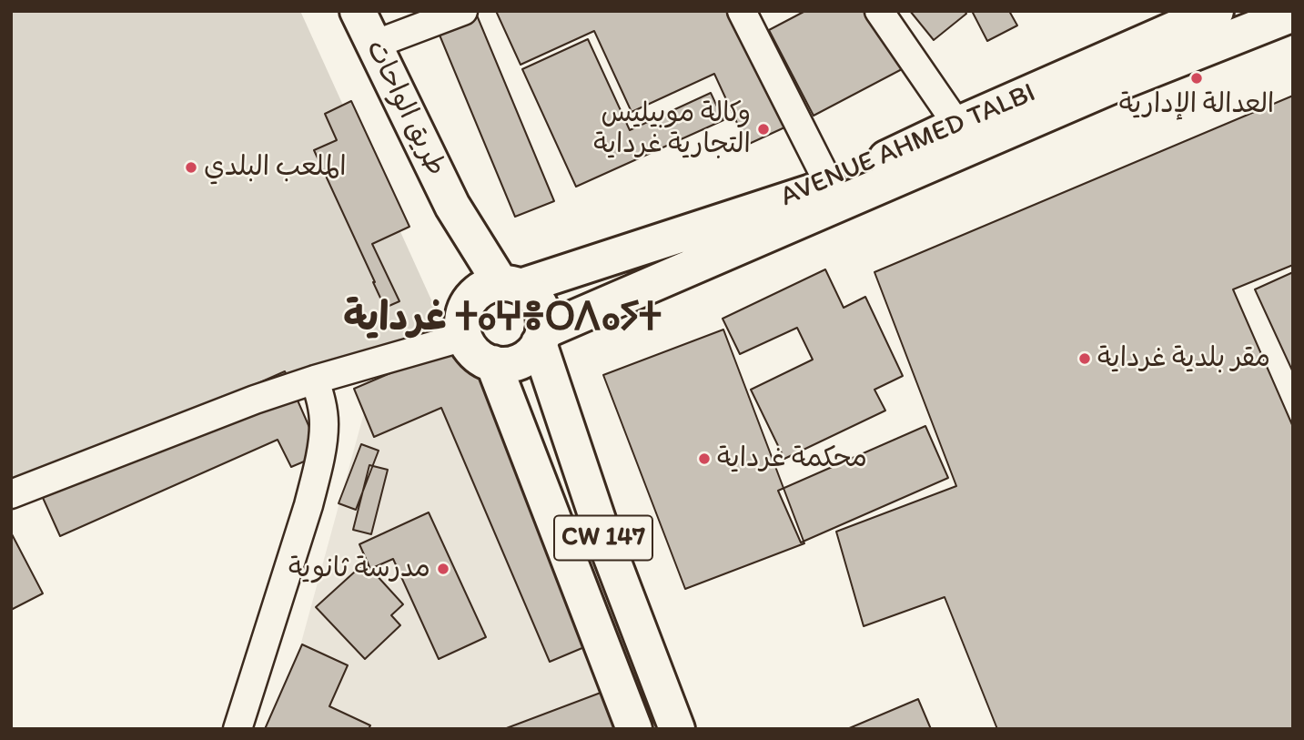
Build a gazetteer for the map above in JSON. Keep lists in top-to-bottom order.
{
  "streets": {
    "main road": ["طريق الواحات", "AVENUE AHMED TALBI", "CW 147"]
  },
  "crossings": [
    ["طريق الواحات", "AVENUE AHMED TALBI"],
    ["طريق الواحات", "CW 147"],
    ["AVENUE AHMED TALBI", "CW 147"]
  ],
  "districts": ["غرداية ⵜⴰⵖⴻⵔⴷⴰⵢⵜ"],
  "places": [
    "العدالة الإدارية",
    "وكالة موبيليس التجارية غرداية",
    "الملعب البلدي",
    "مقر بلدية غرداية",
    "محكمة غرداية",
    "مدرسة ثانوية"
  ]
}
